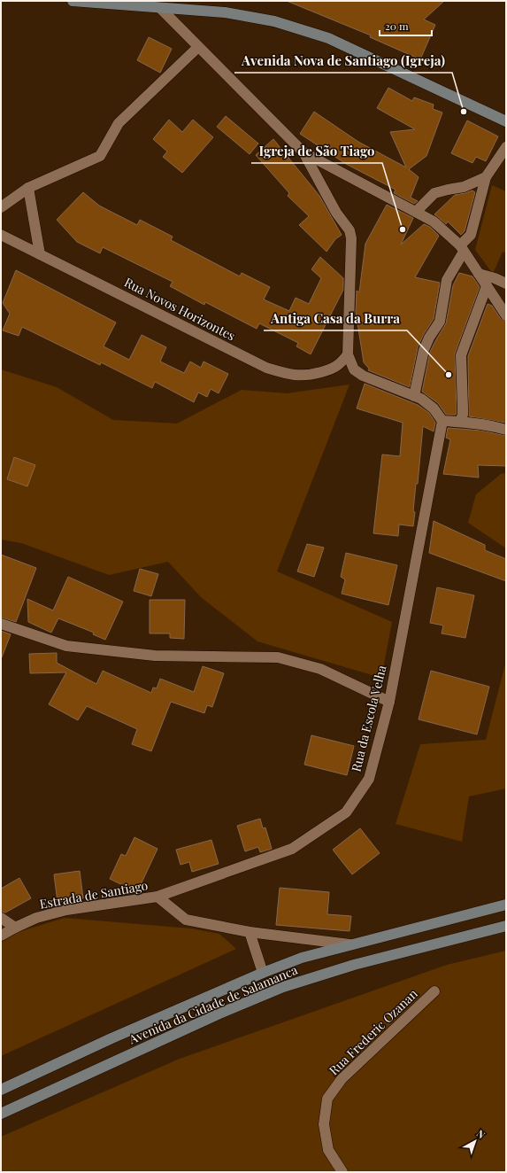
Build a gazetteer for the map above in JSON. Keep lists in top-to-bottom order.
{
  "streets": {
    "street": [
      "Rua Novos Horizontes",
      "Rua da Escola Velha",
      "Estrada de Santiago",
      "Avenida da Cidade de Salamanca",
      "Rua Frederic Ozanan"
    ]
  },
  "crossings": [
    ["Rua da Escola Velha", "Estrada de Santiago"],
    ["Estrada de Santiago", "Avenida da Cidade de Salamanca"]
  ],
  "places": ["Avenida Nova de Santiago (Igreja)", "Igreja de São Tiago", "Antiga Casa da Burra"],
  "scale_bar": "20 m",
  "north": "top right"
}
